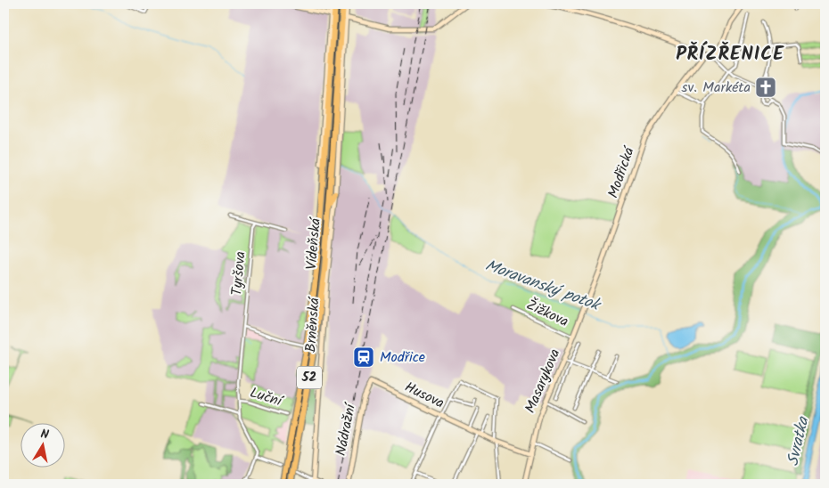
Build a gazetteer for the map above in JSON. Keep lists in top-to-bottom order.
{
  "streets": {
    "highway": ["Vídeňská", "52"],
    "street": [
      "Modřická",
      "Tyršova",
      "Žižkova",
      "Brněnská",
      "Masarykova",
      "Husova",
      "Luční",
      "Nádražní"
    ]
  },
  "crossings": [
    ["Modřická", "Masarykova"],
    ["Vídeňská", "Brněnská"],
    ["Tyršova", "Luční"],
    ["Žižkova", "Masarykova"],
    ["Masarykova", "Husova"],
    ["Husova", "Nádražní"]
  ],
  "districts": ["PŘÍZŘENICE"],
  "water": ["Moravanský potok", "Svratka"],
  "places": {
    "church": ["sv. Markéta"],
    "station": ["Modřice"]
  },
  "north": "top"
}
